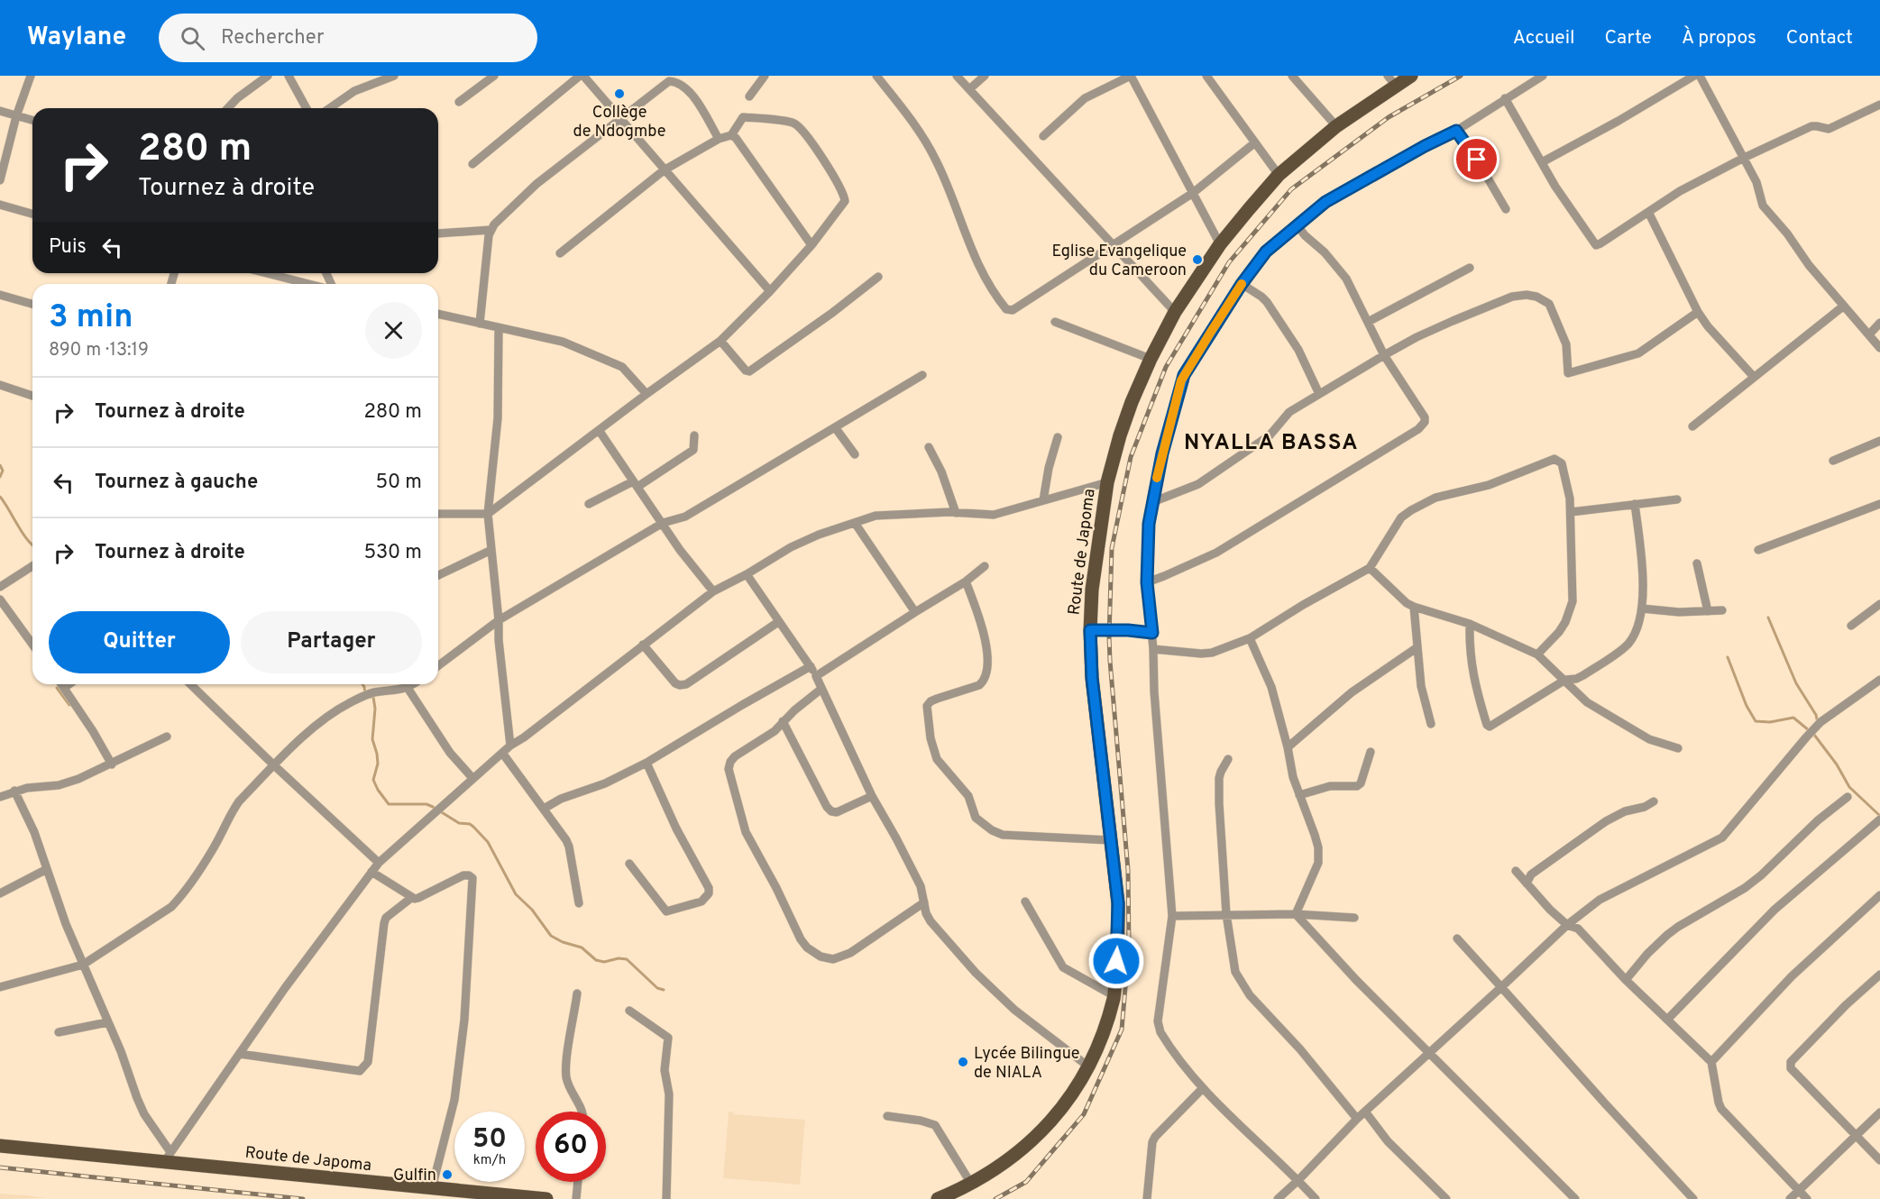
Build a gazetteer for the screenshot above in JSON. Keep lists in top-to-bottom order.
{
  "streets": {
    "main road": ["Route de Japoma"]
  },
  "districts": ["NYALLA BASSA"],
  "places": [
    "Collège de Ndogmbe",
    "Eglise Evangelique du Cameroon",
    "Lycée Bilingue de NIALA",
    "Gulfin"
  ],
  "page": {
    "header": "Waylane",
    "search": "Rechercher",
    "nav": [
      "Accueil",
      "Carte",
      "À propos",
      "Contact"
    ],
    "turn": ["280 m", "Tournez à droite"],
    "then": "Puis",
    "heading": ["3 min", "890 m · 13:19"],
    "list": [
      {
        "name": "Tournez à droite",
        "value": "280 m"
      },
      {
        "name": "Tournez à gauche",
        "value": "50 m"
      },
      {
        "name": "Tournez à droite",
        "value": "530 m"
      }
    ],
    "buttons": ["Quitter", "Partager"],
    "speed": "50 km/h",
    "limit": "60"
  }
}
